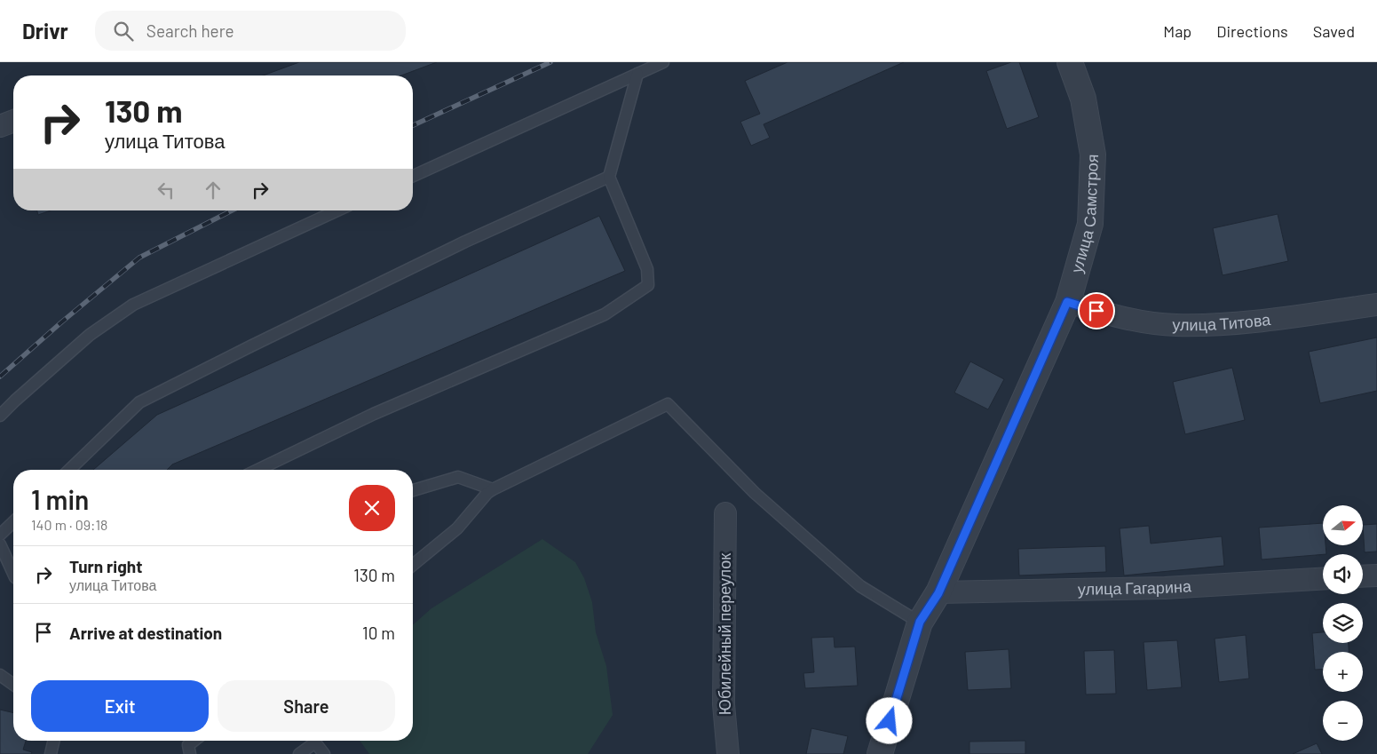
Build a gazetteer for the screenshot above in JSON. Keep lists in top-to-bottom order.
{
  "streets": {
    "street": [
      "улица Самстроя",
      "улица Титова",
      "улица Гагарина",
      "Юбилейный переулок"
    ]
  },
  "crossings": [
    ["улица Самстроя", "улица Титова"],
    ["улица Самстроя", "улица Гагарина"]
  ],
  "north": "right",
  "page": {
    "header": "Drivr",
    "search": "Search here",
    "nav": ["Map", "Directions", "Saved"],
    "turn": ["130 m", "улица Титова"],
    "heading": ["1 min", "140 m · 09:18"],
    "map_buttons": ["+", "−"],
    "list": [
      {
        "name": "Turn right",
        "note": "улица Титова",
        "value": "130 m"
      },
      {
        "name": "Arrive at destination",
        "value": "10 m"
      }
    ],
    "buttons": ["Exit", "Share"]
  }
}
